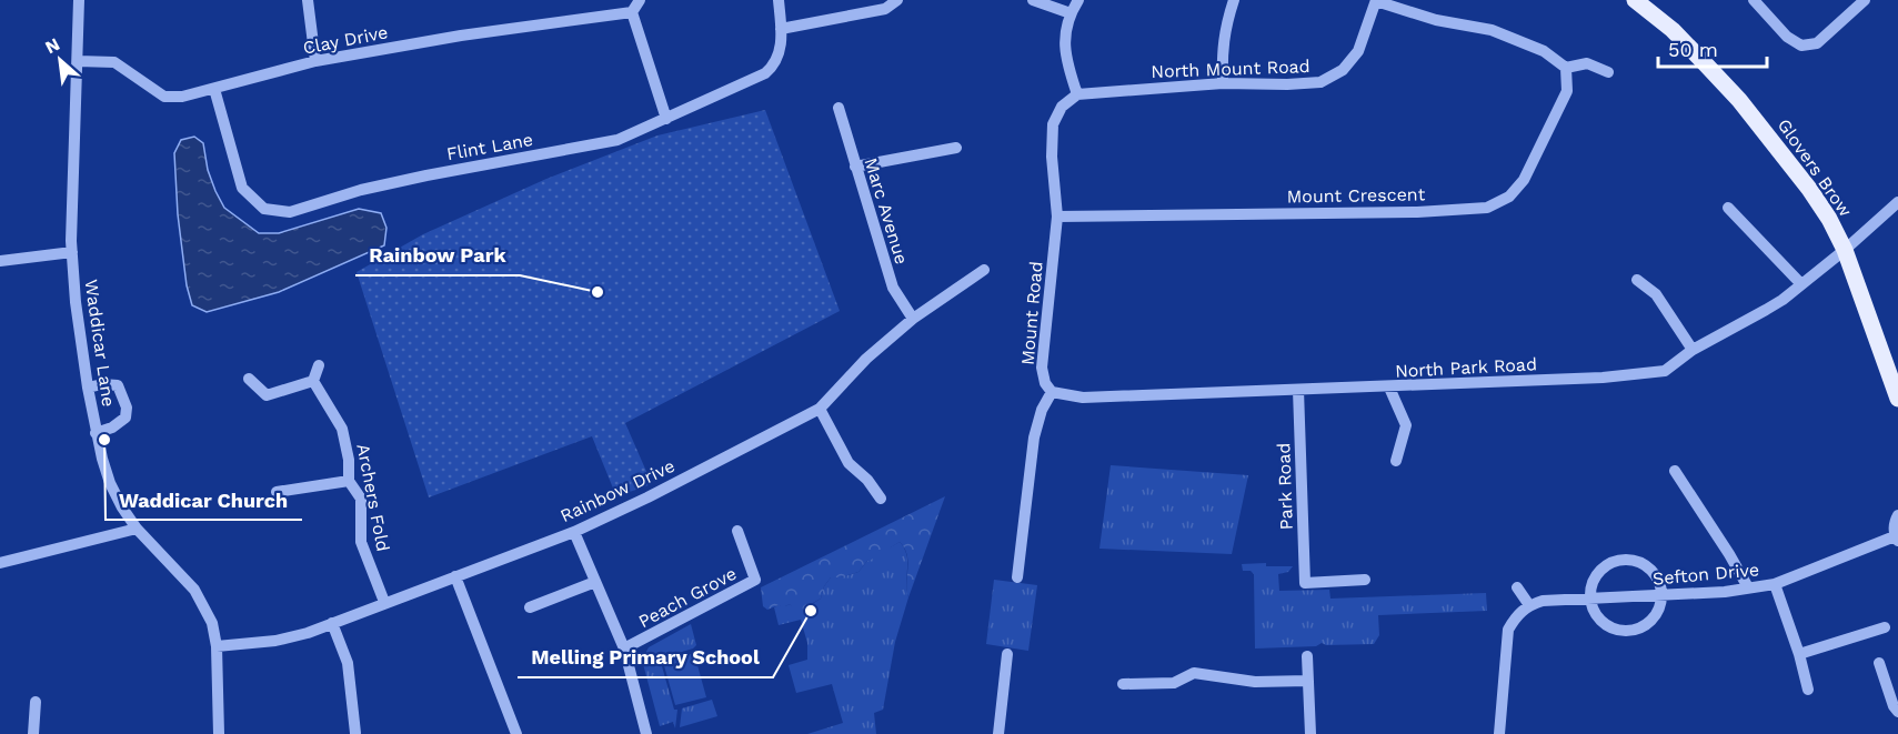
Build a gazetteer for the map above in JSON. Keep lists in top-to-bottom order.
{
  "streets": {
    "main road": ["Glovers Brow"],
    "street": [
      "Clay Drive",
      "North Mount Road",
      "Flint Lane",
      "Mount Crescent",
      "Marc Avenue",
      "Mount Road",
      "Waddicar Lane",
      "North Park Road",
      "Park Road",
      "Rainbow Drive",
      "Archers Fold",
      "Sefton Drive",
      "Peach Grove"
    ]
  },
  "crossings": [
    ["Clay Drive", "Flint Lane"],
    ["Clay Drive", "Waddicar Lane"],
    ["North Mount Road", "Mount Road"],
    ["Glovers Brow", "North Park Road"],
    ["Mount Crescent", "Mount Road"],
    ["Marc Avenue", "Rainbow Drive"],
    ["Mount Road", "North Park Road"],
    ["Waddicar Lane", "Rainbow Drive"],
    ["North Park Road", "Park Road"],
    ["Rainbow Drive", "Archers Fold"]
  ],
  "places": ["Rainbow Park", "Waddicar Church", "Melling Primary School"],
  "scale_bar": "50 m",
  "north": "top left"
}
